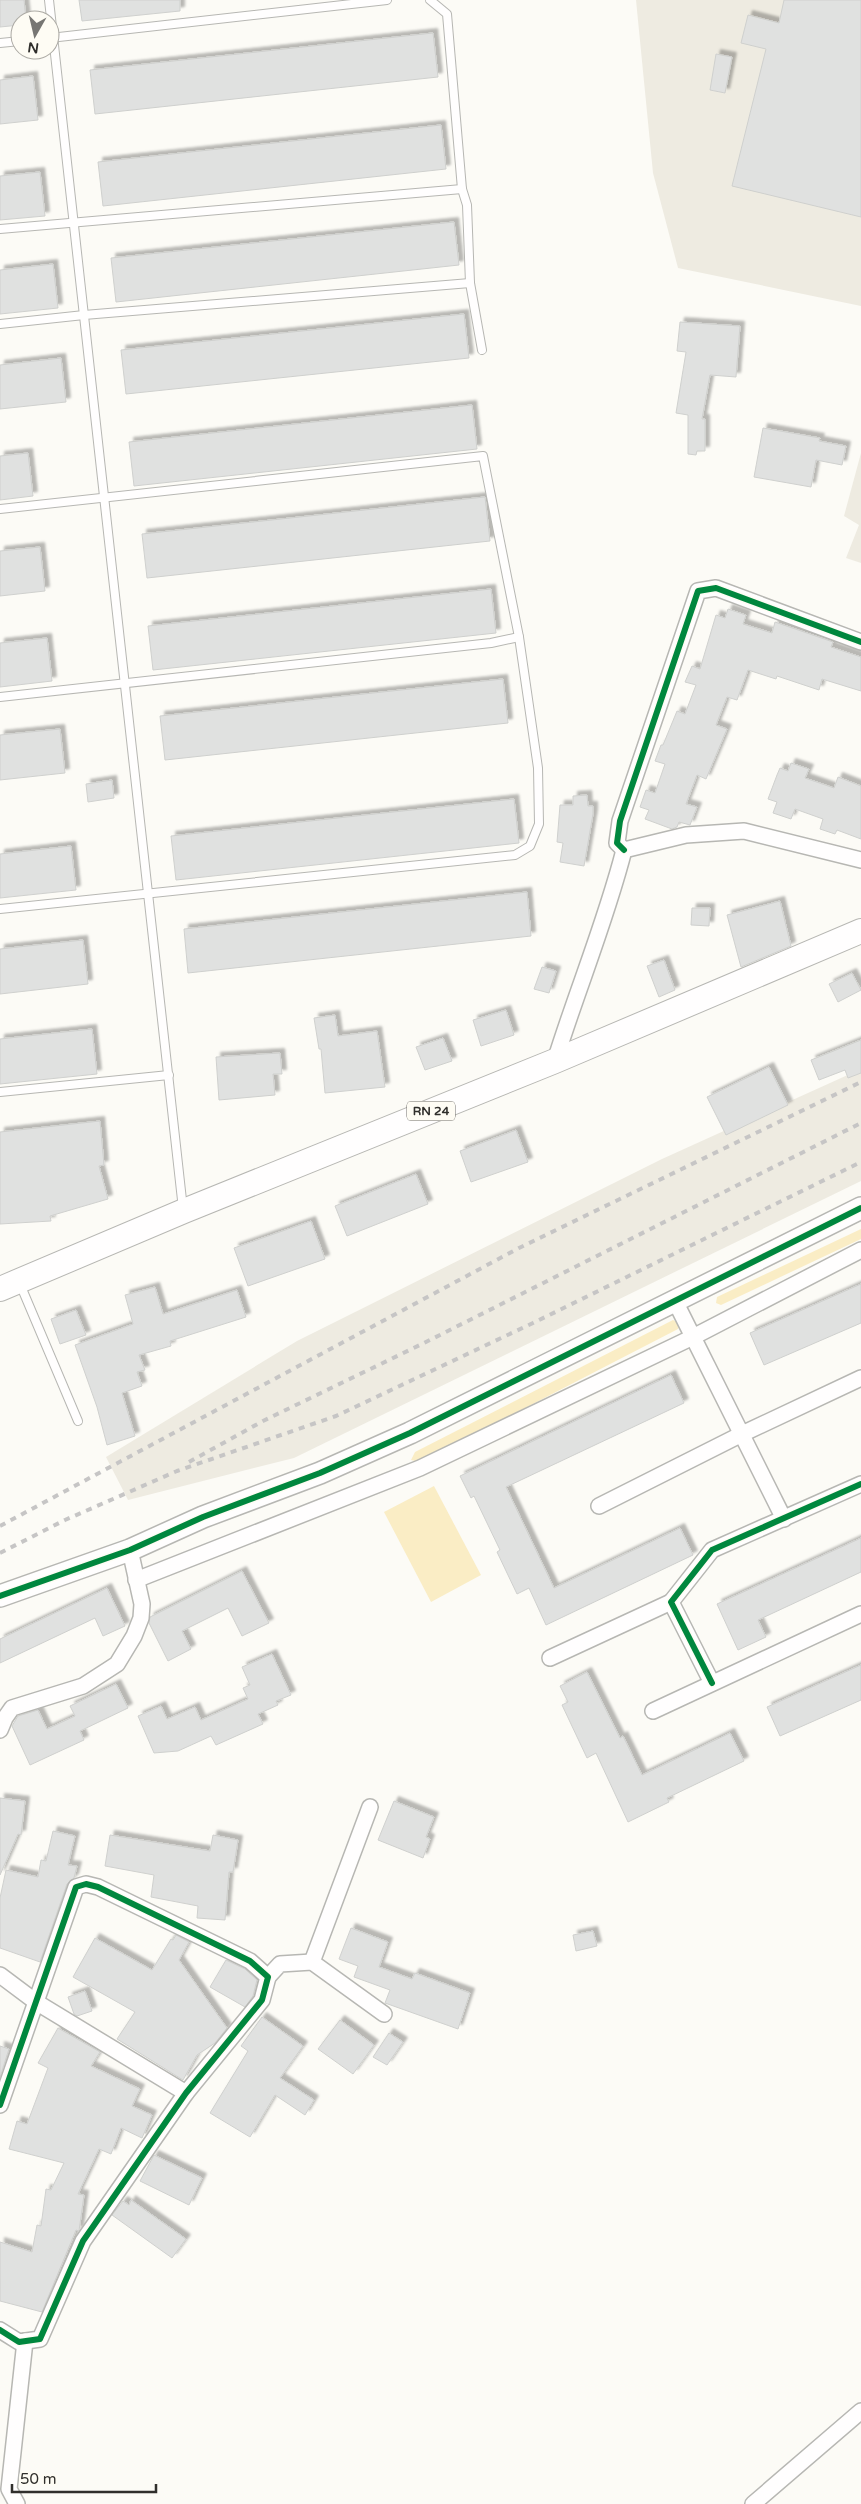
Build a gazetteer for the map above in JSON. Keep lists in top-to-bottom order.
{
  "streets": {
    "main road": ["RN 24"]
  },
  "scale_bar": "50 m",
  "north": "bottom"
}
